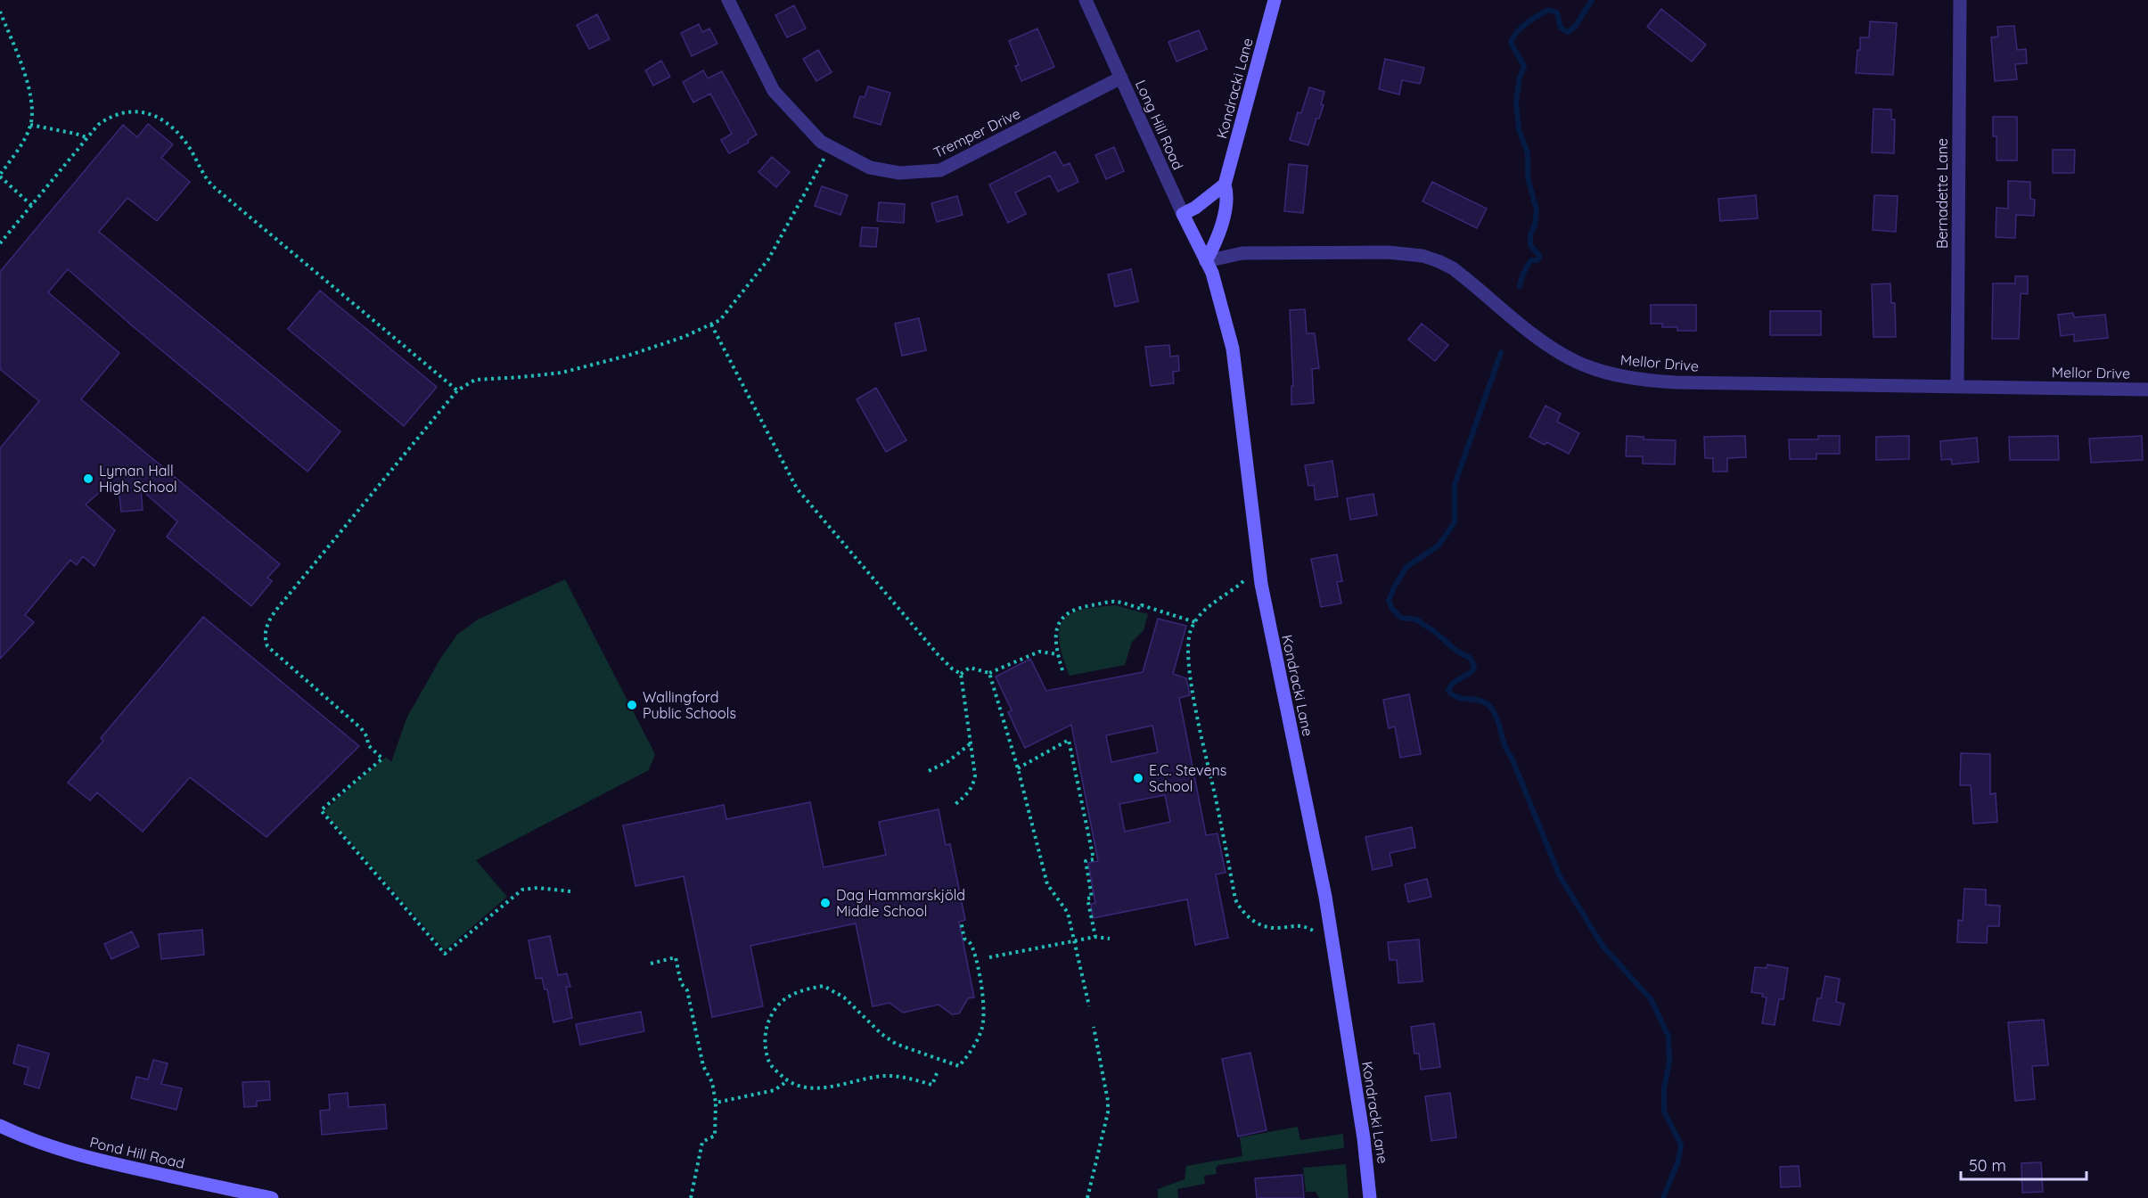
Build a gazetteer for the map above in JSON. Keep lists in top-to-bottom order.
{
  "streets": {
    "main road": ["Kondracki Lane", "Long Hill Road", "Pond Hill Road"],
    "street": ["Tremper Drive", "Bernadette Lane", "Mellor Drive"]
  },
  "crossings": [
    ["Kondracki Lane", "Long Hill Road"],
    ["Kondracki Lane", "Mellor Drive"],
    ["Long Hill Road", "Tremper Drive"],
    ["Long Hill Road", "Mellor Drive"],
    ["Bernadette Lane", "Mellor Drive"]
  ],
  "places": [
    "Lyman Hall High School",
    "Wallingford Public Schools",
    "E.C. Stevens School",
    "Dag Hammarskjöld Middle School"
  ],
  "scale_bar": "50 m"
}
